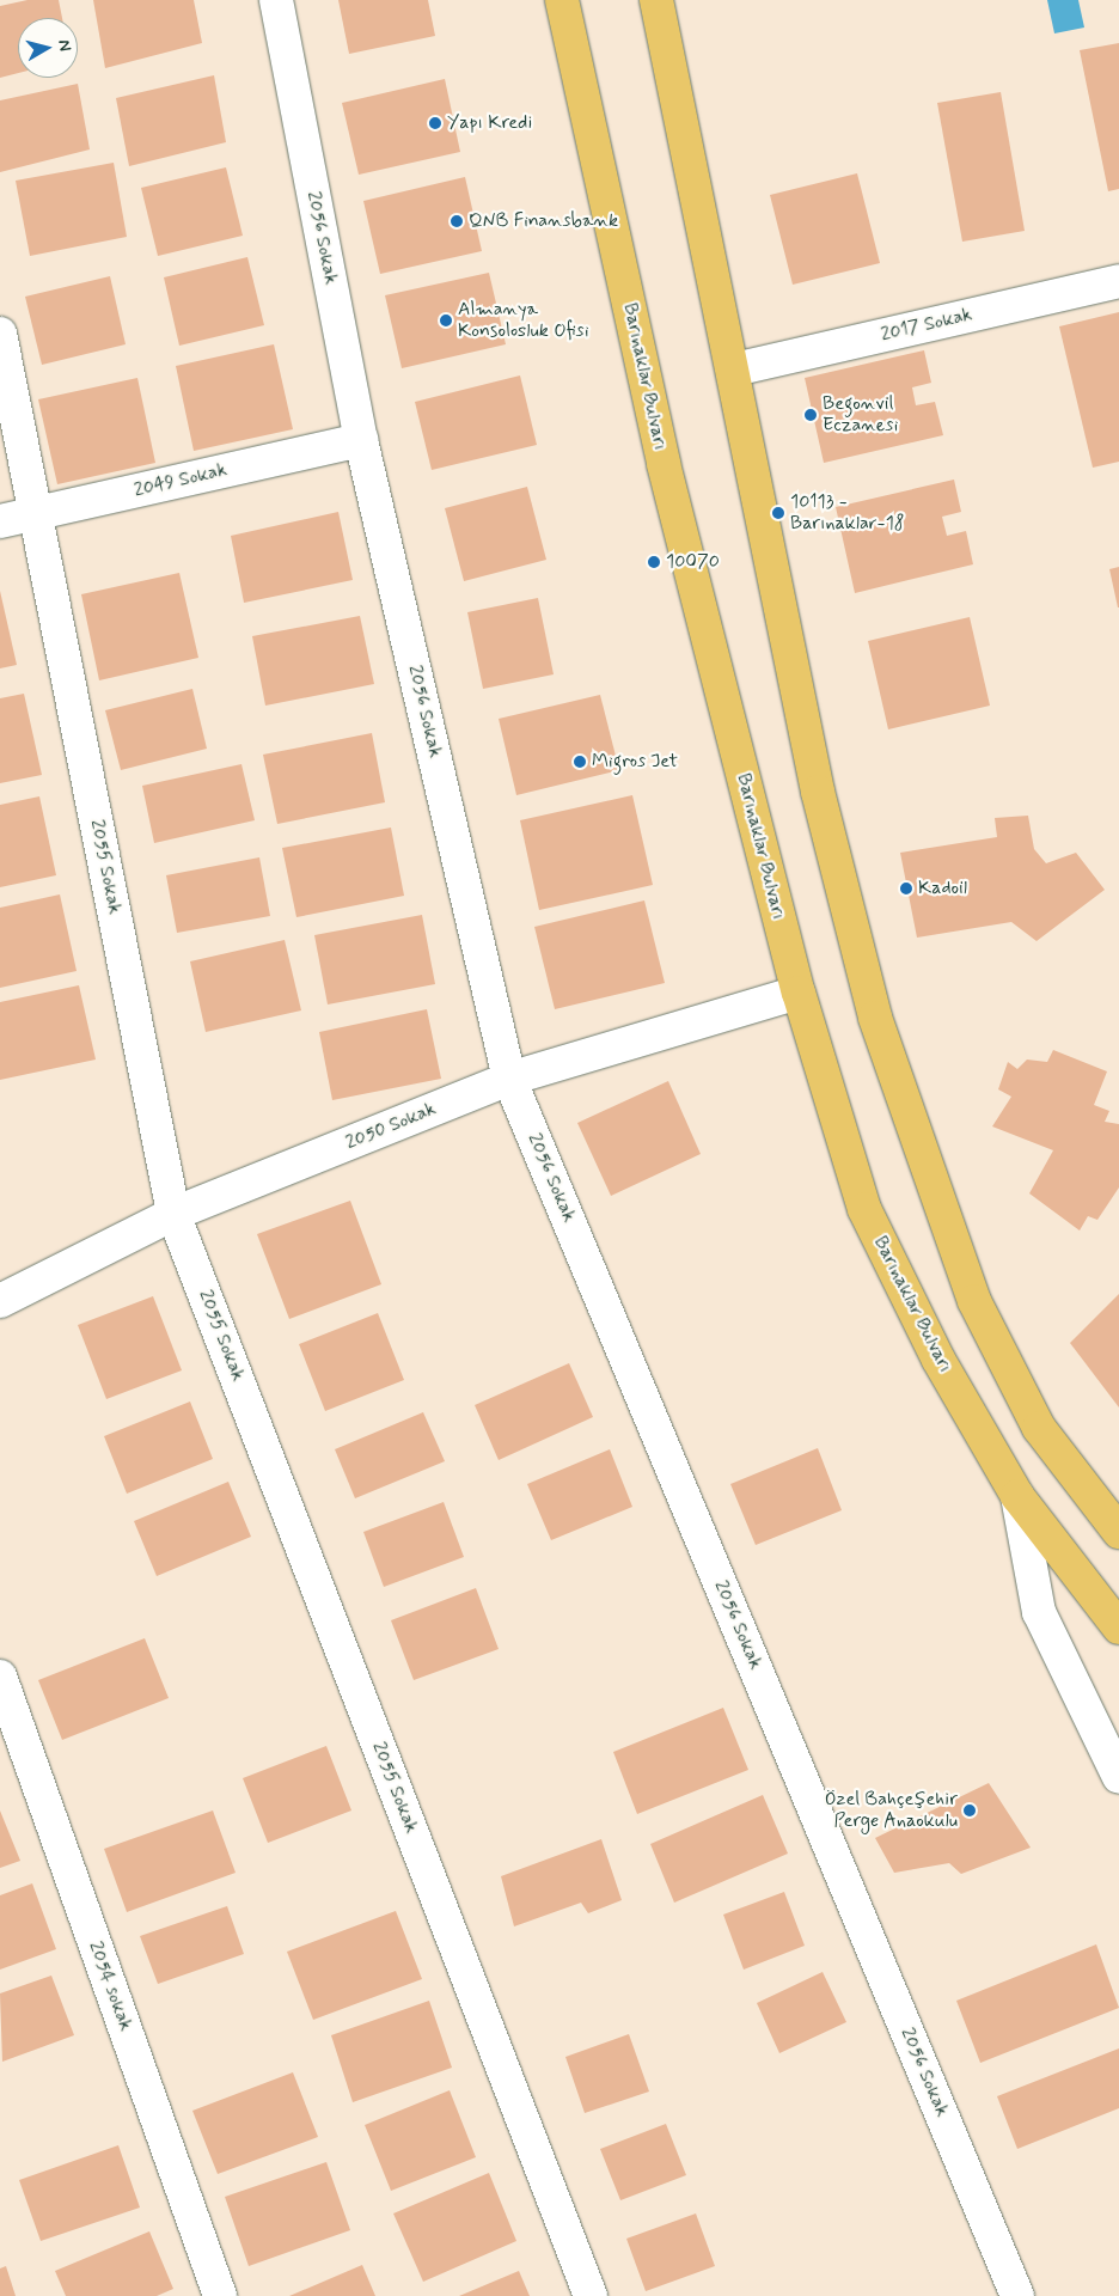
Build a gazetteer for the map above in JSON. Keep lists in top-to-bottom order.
{
  "streets": {
    "main road": ["Barınaklar Bulvarı"],
    "street": [
      "2056 Sokak",
      "2017 Sokak",
      "2049 Sokak",
      "2055 Sokak",
      "2050 Sokak",
      "2054 sokak"
    ]
  },
  "crossings": [
    ["2056 Sokak", "2049 Sokak"],
    ["2056 Sokak", "2050 Sokak"],
    ["Barınaklar Bulvarı", "2050 Sokak"],
    ["2049 Sokak", "2055 Sokak"],
    ["2055 Sokak", "2050 Sokak"]
  ],
  "places": [
    "Yapı Kredi",
    "QNB Finansbank",
    "Almanya Konsolosluk Ofisi",
    "Begonvil Eczanesi",
    "10113 - Barınaklar-18",
    "10070",
    "Migros Jet",
    "Kadoil",
    "Özel Bahçeşehir Perge Anaokulu"
  ],
  "north": "right"
}
